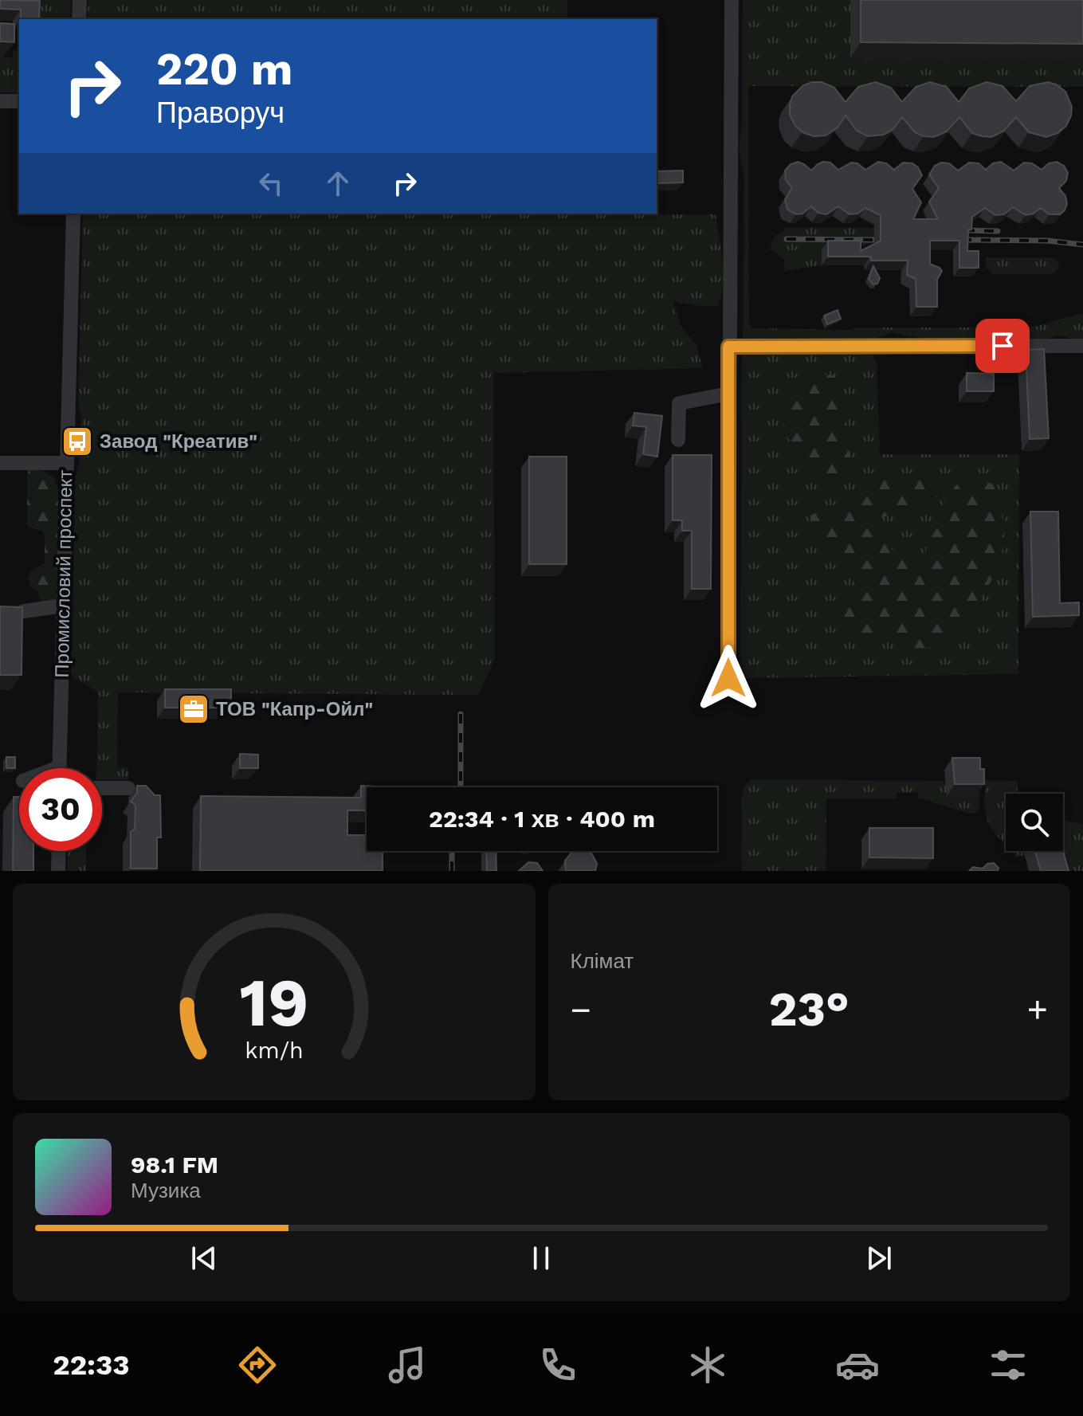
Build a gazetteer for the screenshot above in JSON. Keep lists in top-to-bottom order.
{
  "streets": {
    "street": ["Промисловий проспект"]
  },
  "places": {
    "bus stop": ["Завод \"Креатив\""],
    "office": ["ТОВ \"Капр-Ойл\""]
  },
  "page": {
    "turn": ["220 m", "Праворуч"],
    "limit": "30",
    "trip": "22:34 · 1 хв · 400 m",
    "tile": "Клімат",
    "heat": ["−", "23°", "+"],
    "song": ["98.1 FM", "Музика"],
    "tabs": "22:33",
    "gauge": ["19", "km/h"]
  }
}
